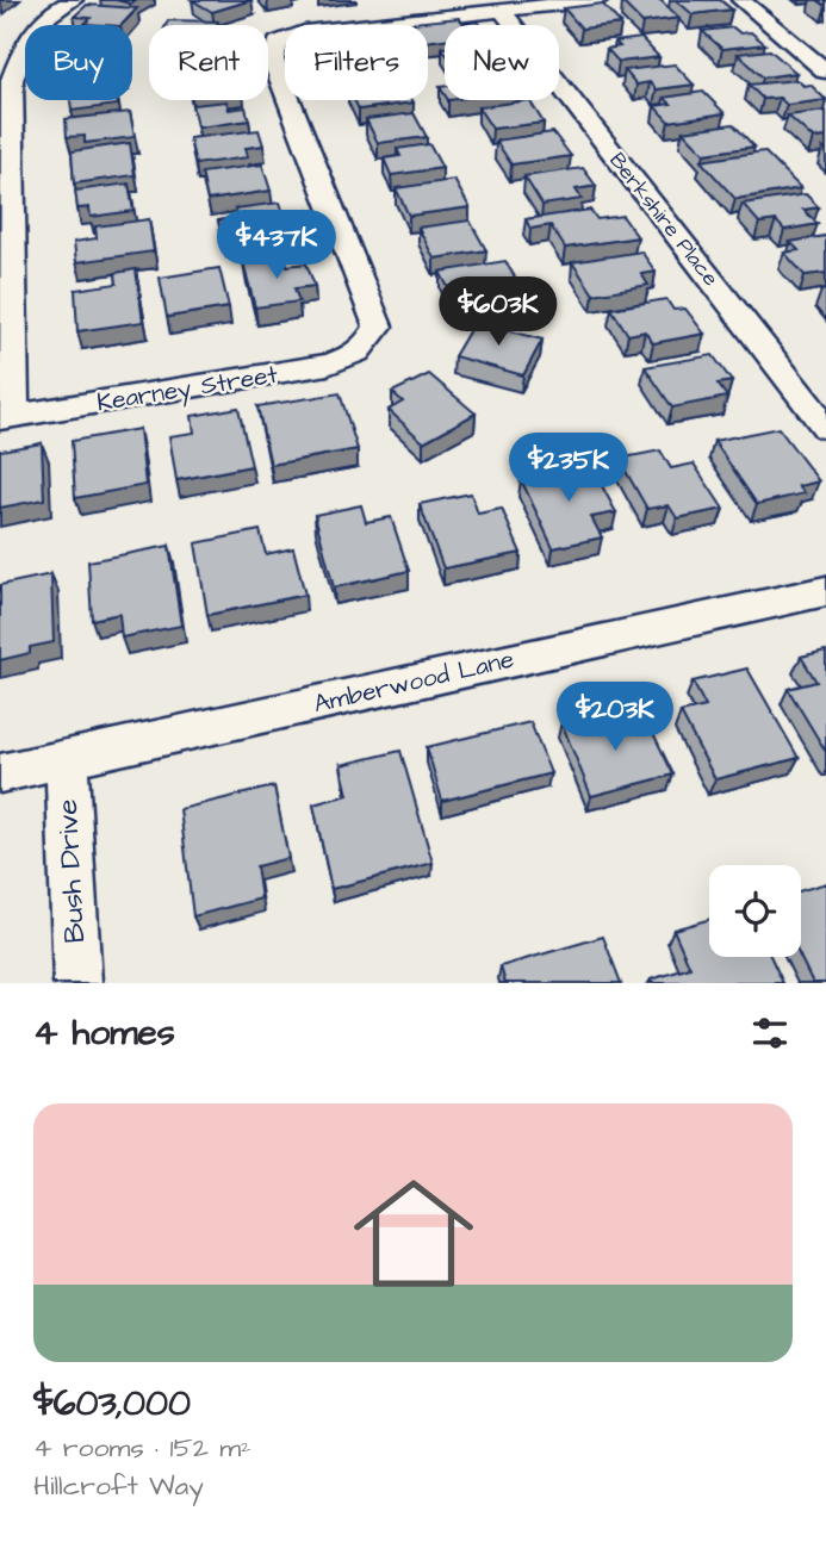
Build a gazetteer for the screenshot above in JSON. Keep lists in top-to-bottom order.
{
  "streets": {
    "street": [
      "Berkshire Place",
      "Kearney Street",
      "Amberwood Lane",
      "Bush Drive"
    ]
  },
  "crossings": [
    ["Berkshire Place", "Kearney Street"],
    ["Amberwood Lane", "Bush Drive"]
  ],
  "page": {
    "chip": [
      "Buy",
      "Rent",
      "Filters",
      "New"
    ],
    "price": [
      "$437K",
      "$603K",
      "$235K",
      "$203K"
    ],
    "heading": "4 homes",
    "list": [
      {
        "name": "$603,000",
        "note": "4 rooms · 152 m² · Hillcroft Way"
      }
    ]
  }
}
